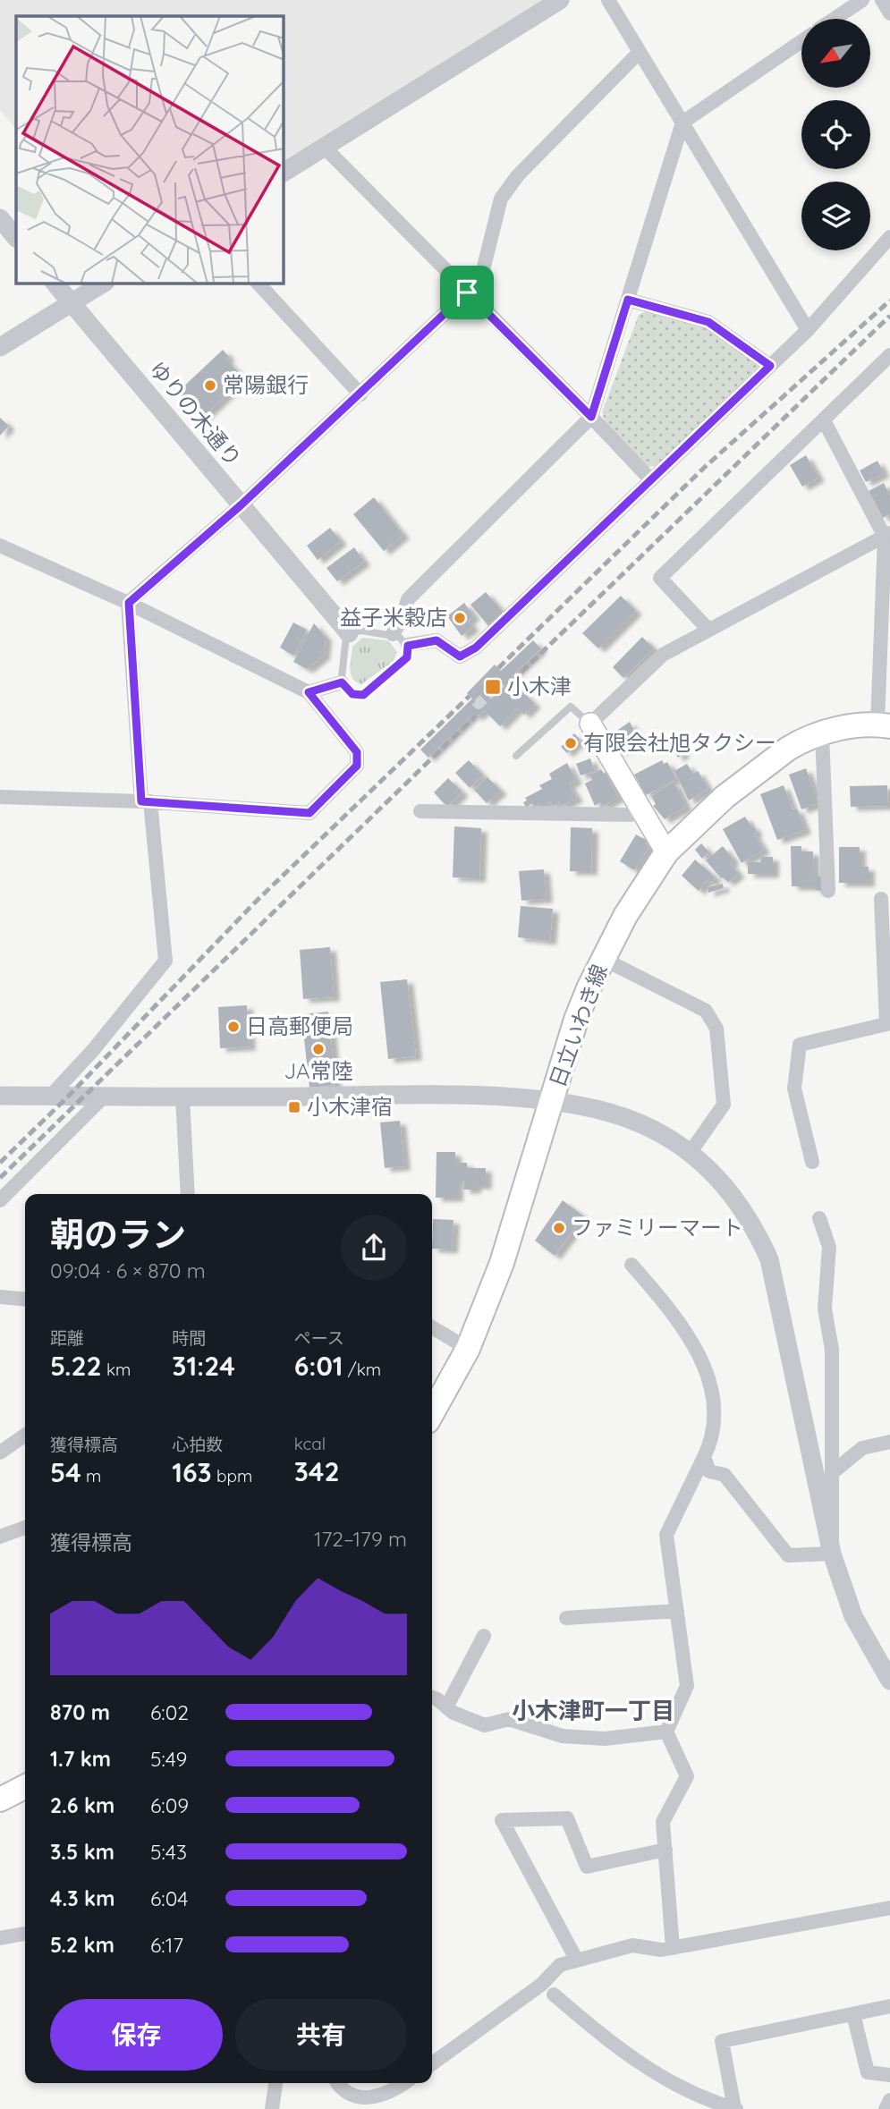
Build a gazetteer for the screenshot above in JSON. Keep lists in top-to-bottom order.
{
  "streets": {
    "main road": ["日立いわき線"],
    "street": ["ゆりの木通り"]
  },
  "districts": ["小木津町一丁目"],
  "places": {
    "other": [
      "常陽銀行",
      "益子米穀店",
      "有限会社旭タクシー",
      "日高郵便局",
      "JA常陸",
      "ファミリーマート"
    ],
    "transit": ["小木津", "小木津宿"]
  },
  "north": "bottom left",
  "page": {
    "heading": ["朝のラン", "09:04 · 6 × 870 m"],
    "stats": [
      ["距離", "5.22 km"],
      ["時間", "31:24"],
      ["ペース", "6:01 /km"],
      ["獲得標高", "54 m"],
      ["心拍数", "163 bpm"],
      ["kcal", "342"]
    ],
    "chart": ["獲得標高", "172–179 m"],
    "list": [
      {
        "name": "870 m",
        "note": "6:02"
      },
      {
        "name": "1.7 km",
        "note": "5:49"
      },
      {
        "name": "2.6 km",
        "note": "6:09"
      },
      {
        "name": "3.5 km",
        "note": "5:43"
      },
      {
        "name": "4.3 km",
        "note": "6:04"
      },
      {
        "name": "5.2 km",
        "note": "6:17"
      }
    ],
    "buttons": ["保存", "共有"]
  }
}
